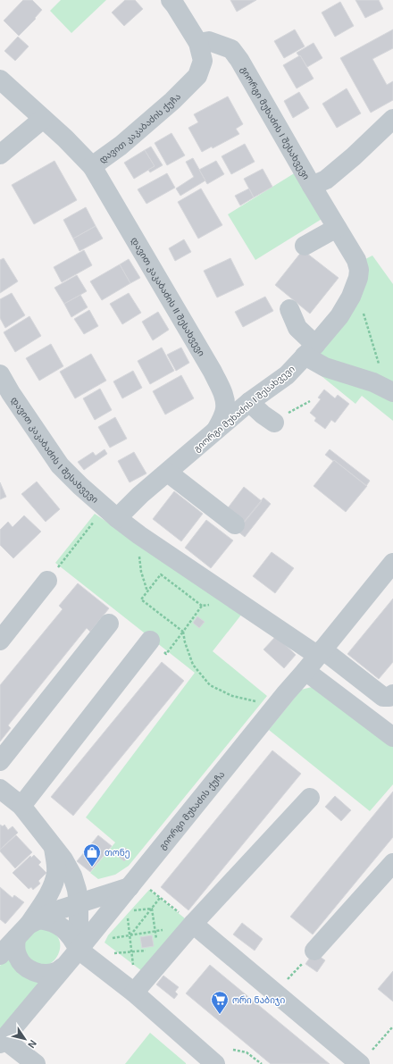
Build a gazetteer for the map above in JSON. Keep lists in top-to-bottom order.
{
  "streets": {
    "street": [
      "გიორგი მუხაძის I შესახვევი",
      "დავით კაკაბაძის ქუჩა",
      "დავით კაკაბაძის II შესახვევი",
      "დავით კაკაბაძის I შესახვევი",
      "გიორგი მუხაძის ქუჩა"
    ]
  },
  "crossings": [
    ["გიორგი მუხაძის I შესახვევი", "დავით კაკაბაძის ქუჩა"],
    ["გიორგი მუხაძის I შესახვევი", "დავით კაკაბაძის II შესახვევი"],
    ["გიორგი მუხაძის I შესახვევი", "დავით კაკაბაძის I შესახვევი"],
    ["დავით კაკაბაძის ქუჩა", "დავით კაკაბაძის II შესახვევი"]
  ],
  "places": {
    "shop": ["თონე"],
    "supermarket": ["ორი ნაბიჯი"]
  },
  "north": "bottom right"
}
